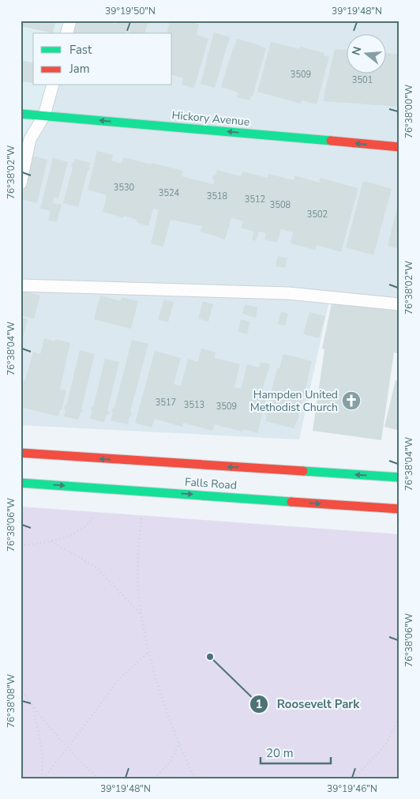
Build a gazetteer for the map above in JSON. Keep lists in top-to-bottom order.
{
  "streets": {
    "main road": ["Hickory Avenue", "Falls Road"]
  },
  "one_way": ["Hickory Avenue"],
  "places": {
    "church": ["Hampden United Methodist Church"],
    "other": ["Roosevelt Park"]
  },
  "house_numbers": [
    "3509",
    "3501",
    "3530",
    "3524",
    "3518",
    "3512",
    "3508",
    "3502",
    "3517",
    "3513",
    "3509"
  ],
  "legend": ["Fast", "Jam"],
  "scale_bar": "20 m",
  "north": "left",
  "coordinates": [
    "39°19'50\"N",
    "39°19'48\"N",
    "76°38'00\"W",
    "76°38'02\"W",
    "76°38'04\"W",
    "76°38'06\"W",
    "76°38'08\"W",
    "39°19'46\"N"
  ]
}
